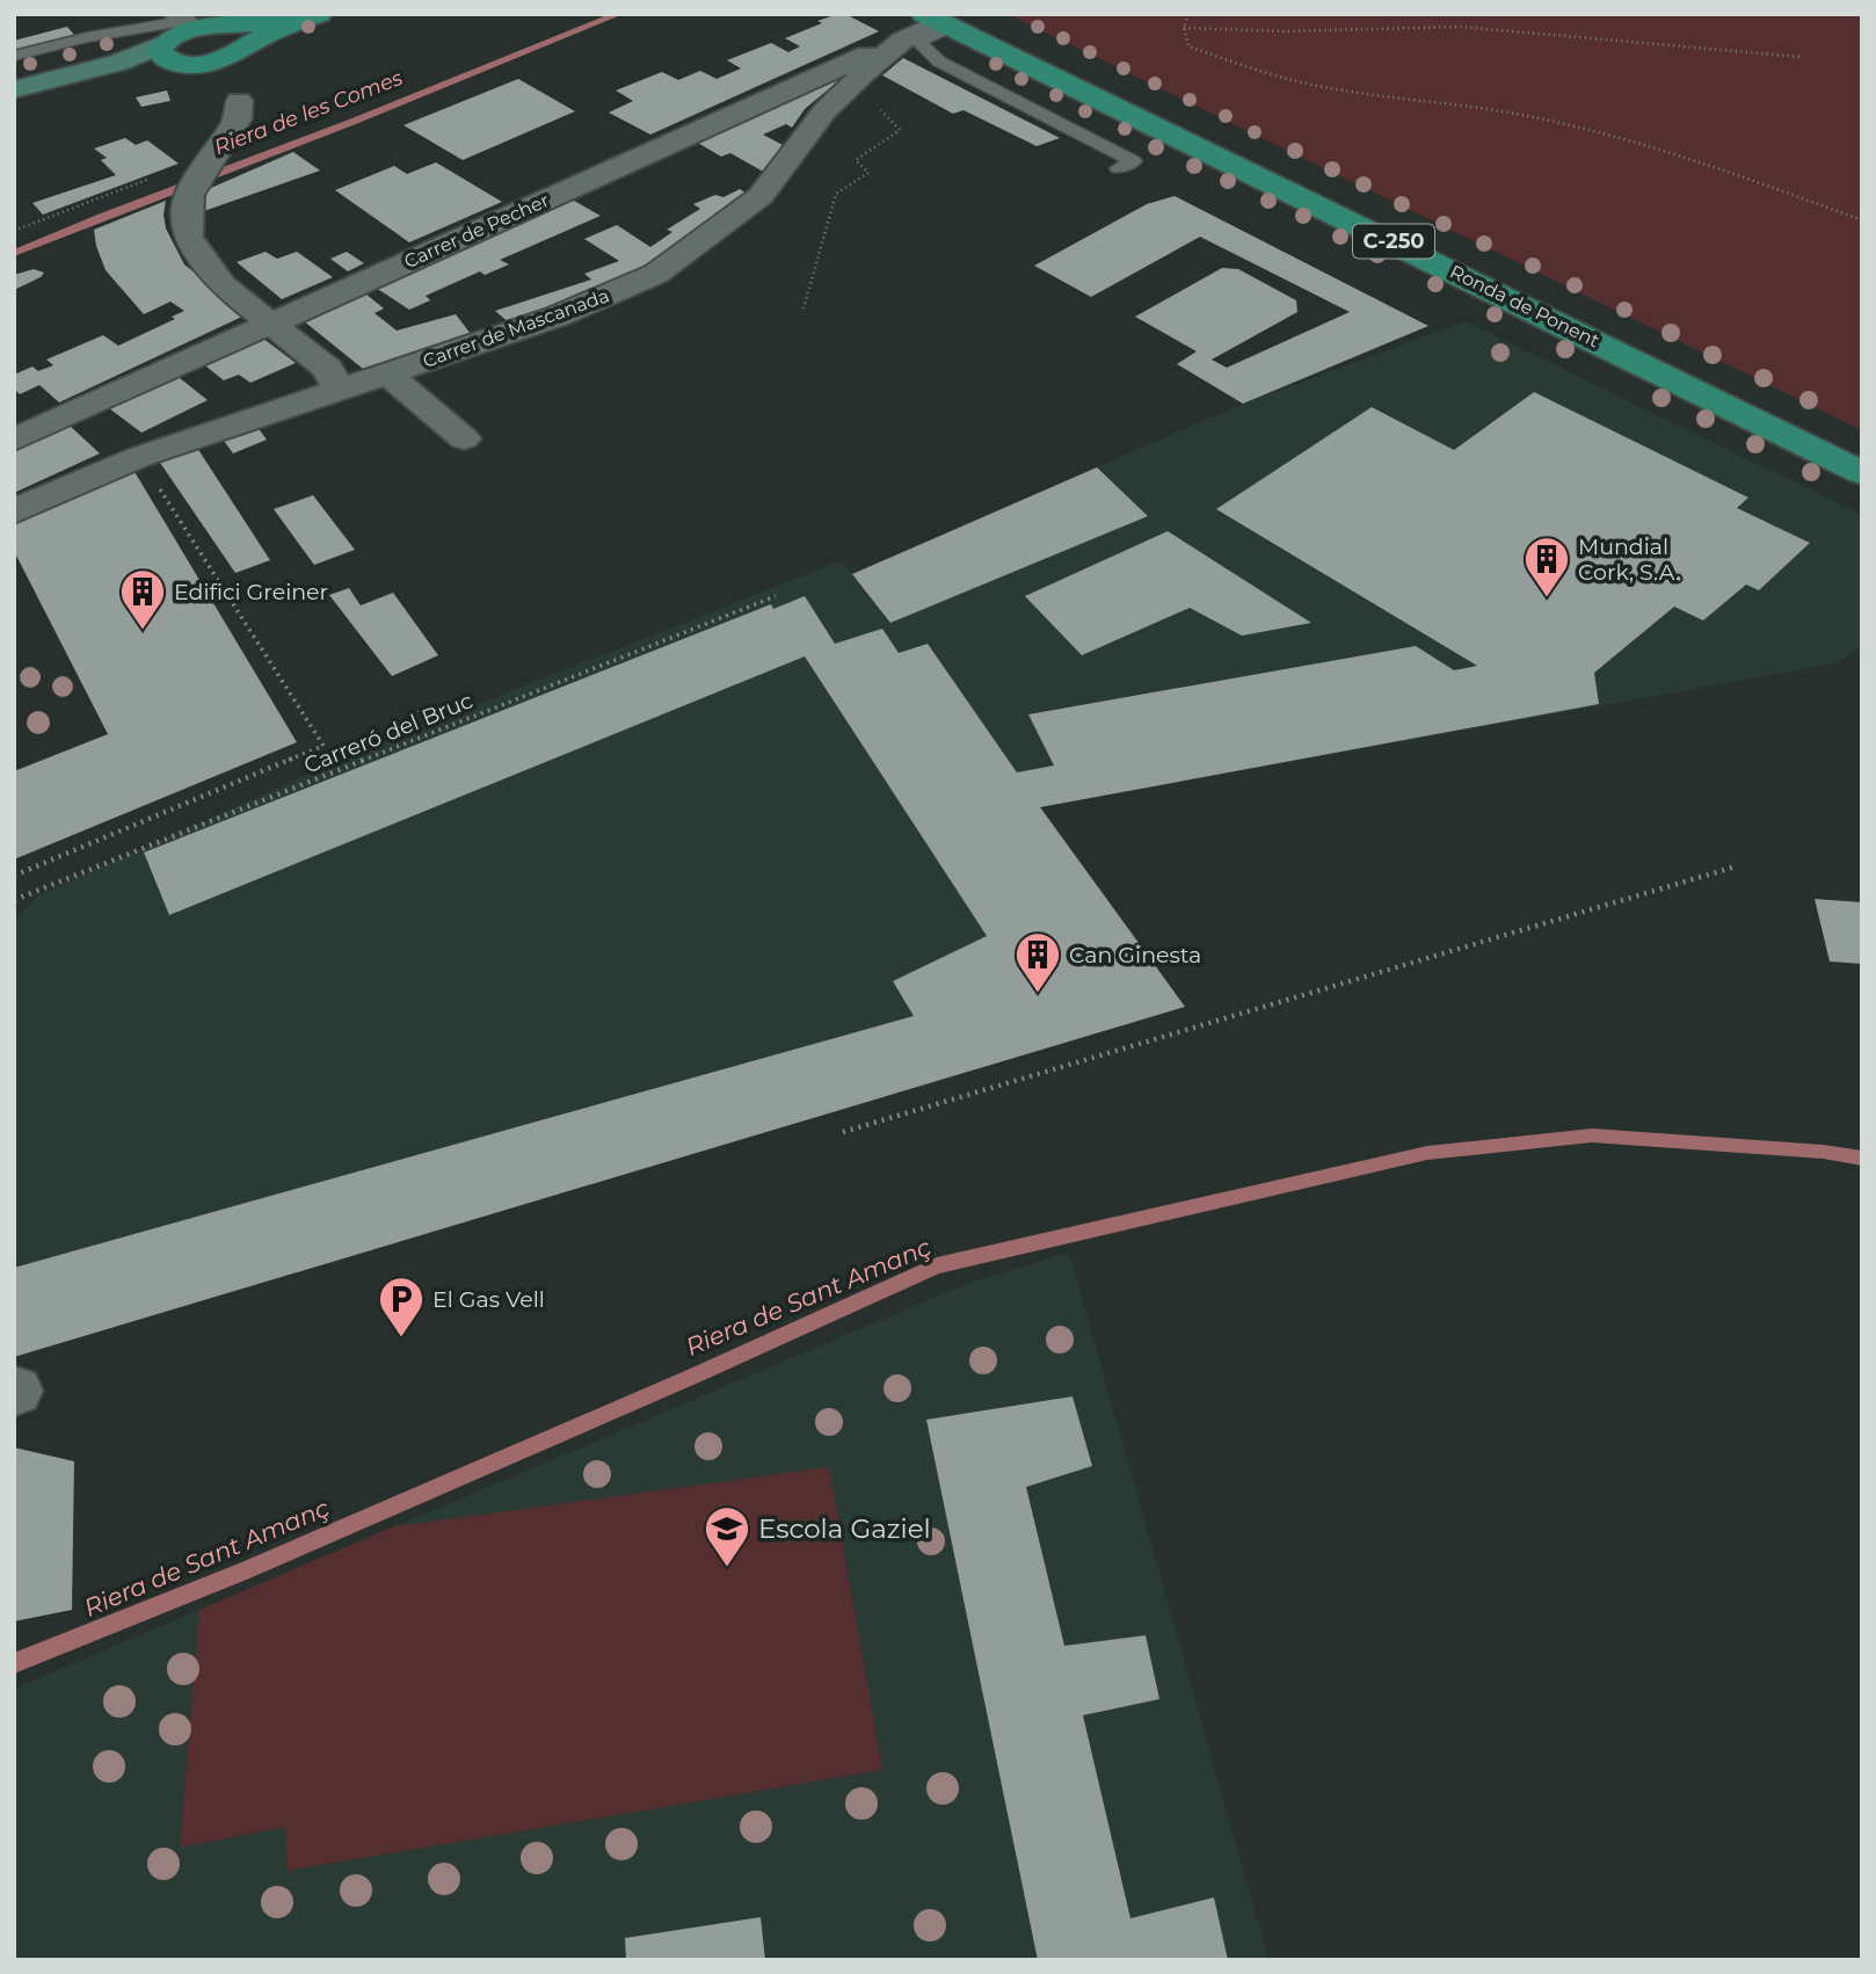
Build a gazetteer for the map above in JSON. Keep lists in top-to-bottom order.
{
  "streets": {
    "main road": ["C-250", "Ronda de Ponent"],
    "street": ["Carrer de Pecher", "Carrer de Mascanada"],
    "path": ["Carreró del Bruc"]
  },
  "crossings": [
    ["Carrer de Pecher", "C-250"],
    ["Carrer de Pecher", "Ronda de Ponent"],
    ["Carrer de Pecher", "Carrer de Mascanada"],
    ["C-250", "Ronda de Ponent"],
    ["C-250", "Carrer de Mascanada"],
    ["Ronda de Ponent", "Carrer de Mascanada"],
    ["Carrer de Mascanada", "Carreró del Bruc"]
  ],
  "water": ["Riera de les Comes", "Riera de Sant Amanç"],
  "places": {
    "building": ["Mundial Cork, S.A.", "Edifici Greiner", "Can Ginesta"],
    "parking": ["El Gas Vell"],
    "school or university": ["Escola Gaziel"]
  }
}
